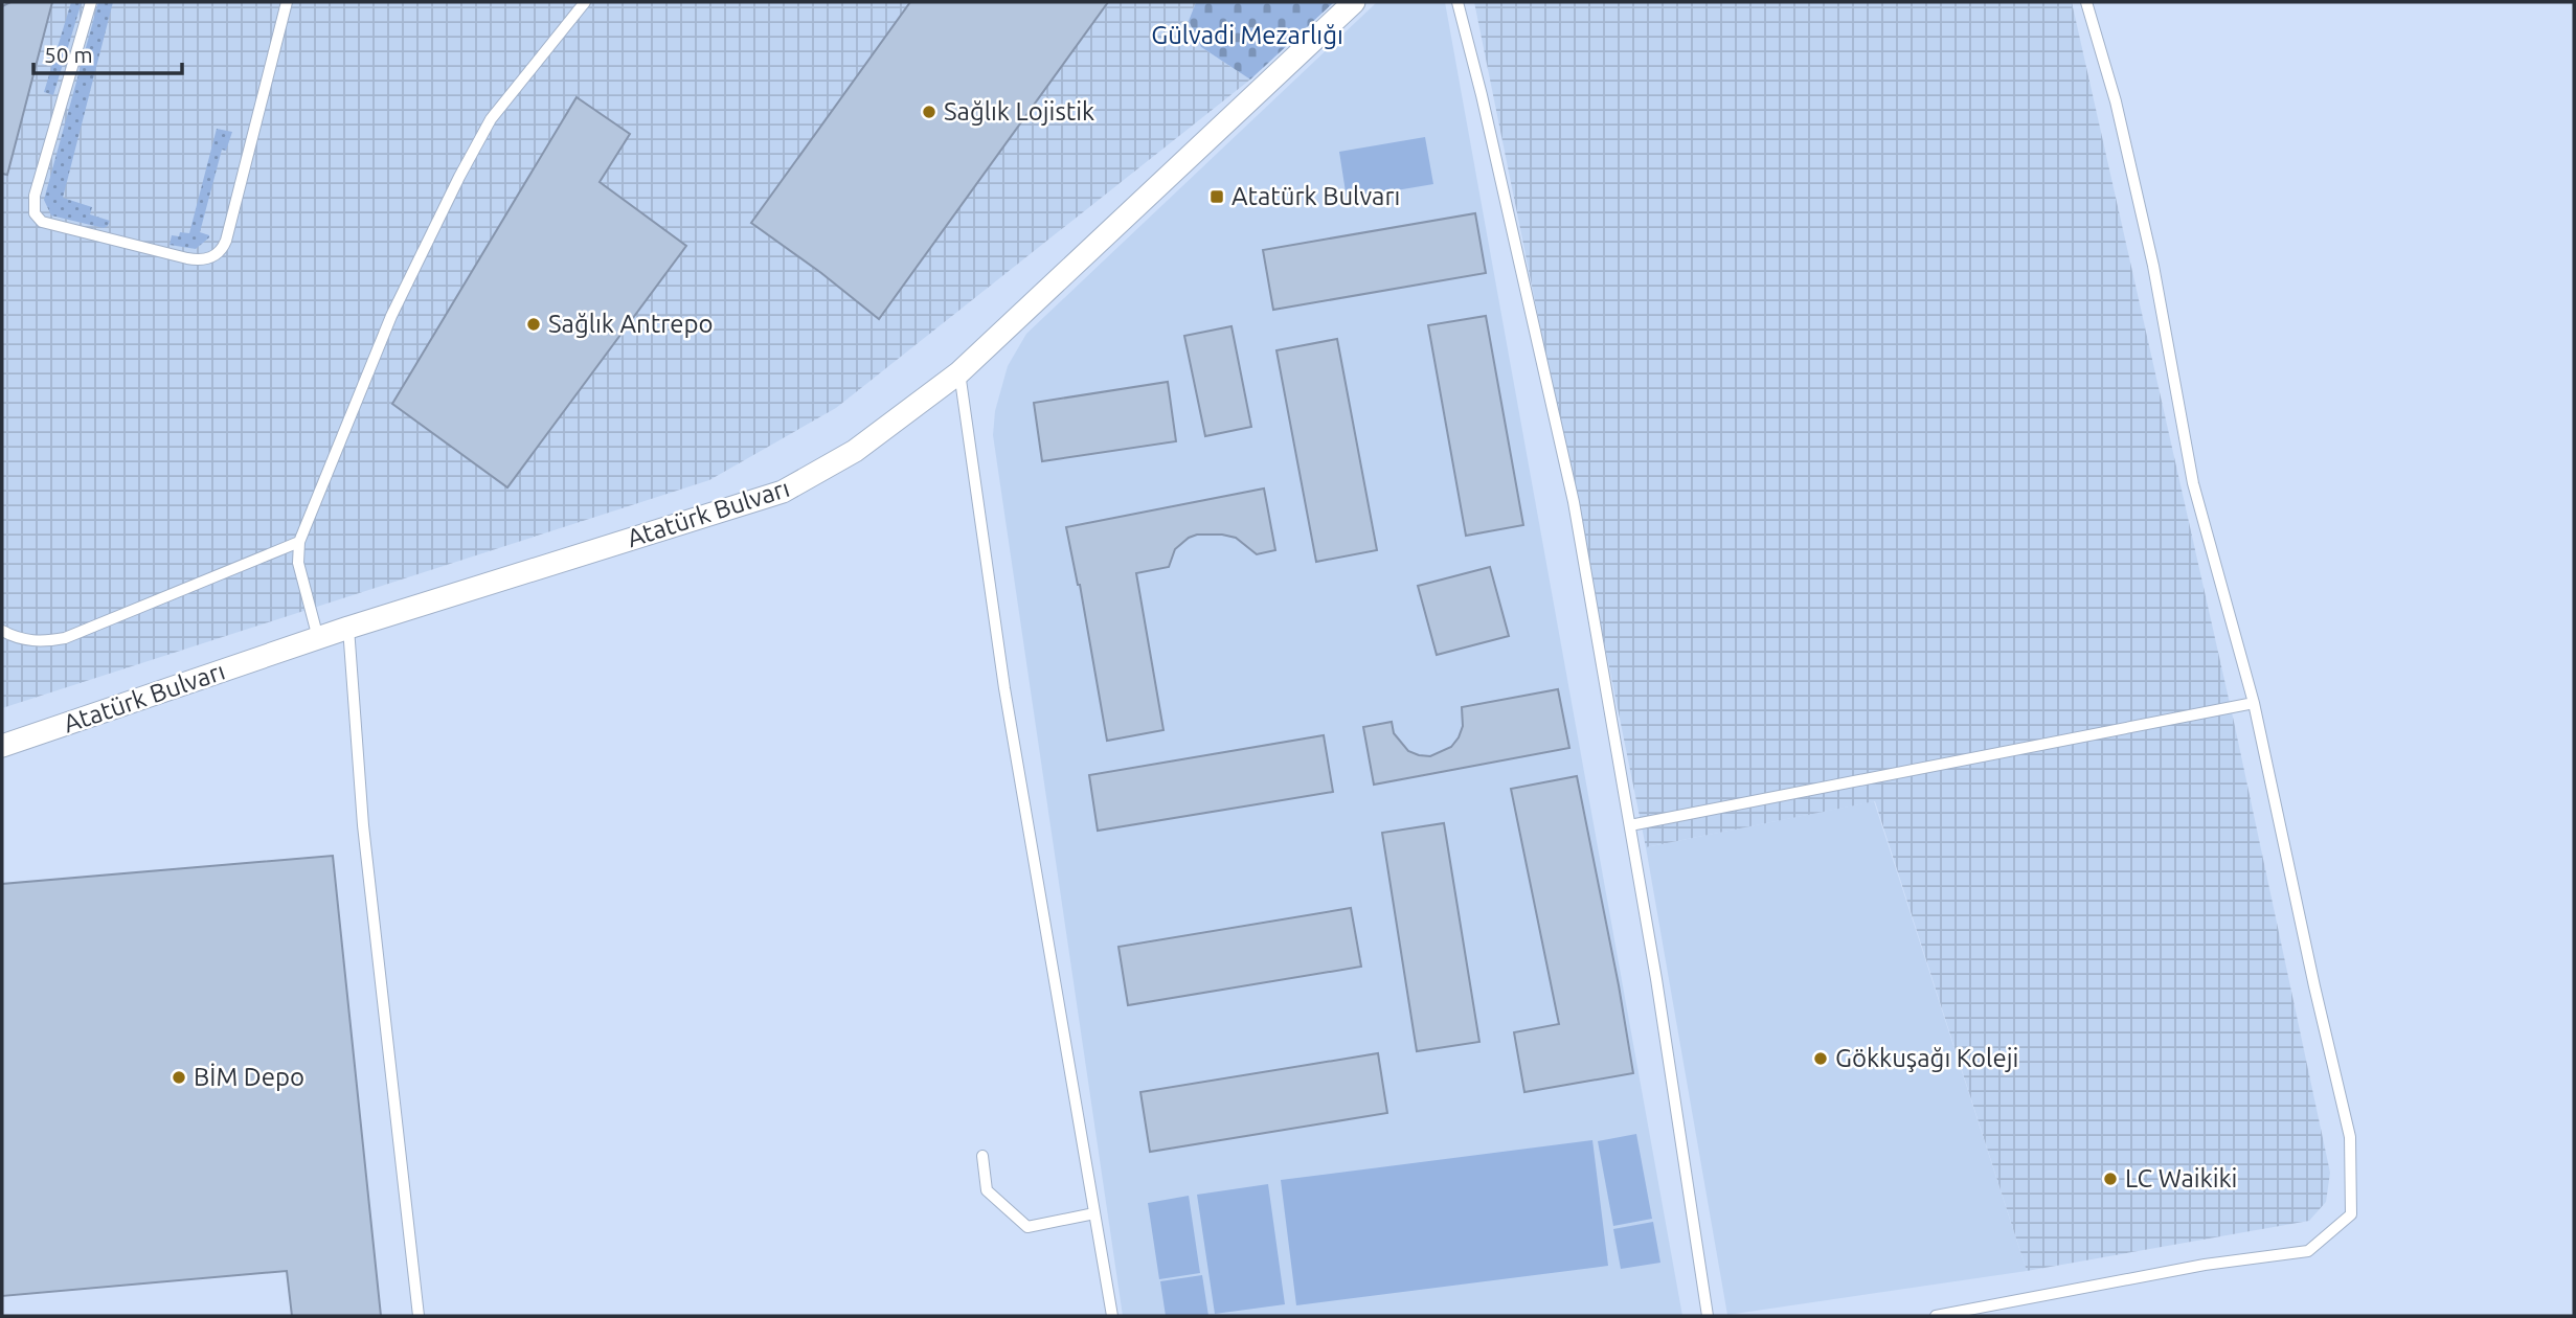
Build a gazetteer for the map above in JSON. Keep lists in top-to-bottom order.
{
  "streets": {
    "street": ["Atatürk Bulvarı"]
  },
  "parks": ["Gülvadi Mezarlığı"],
  "places": {
    "other": [
      "Sağlık Lojistik",
      "Sağlık Antrepo",
      "Gökkuşağı Koleji",
      "BİM Depo",
      "LC Waikiki"
    ],
    "transit": ["Atatürk Bulvarı"]
  },
  "scale_bar": "50 m"
}
